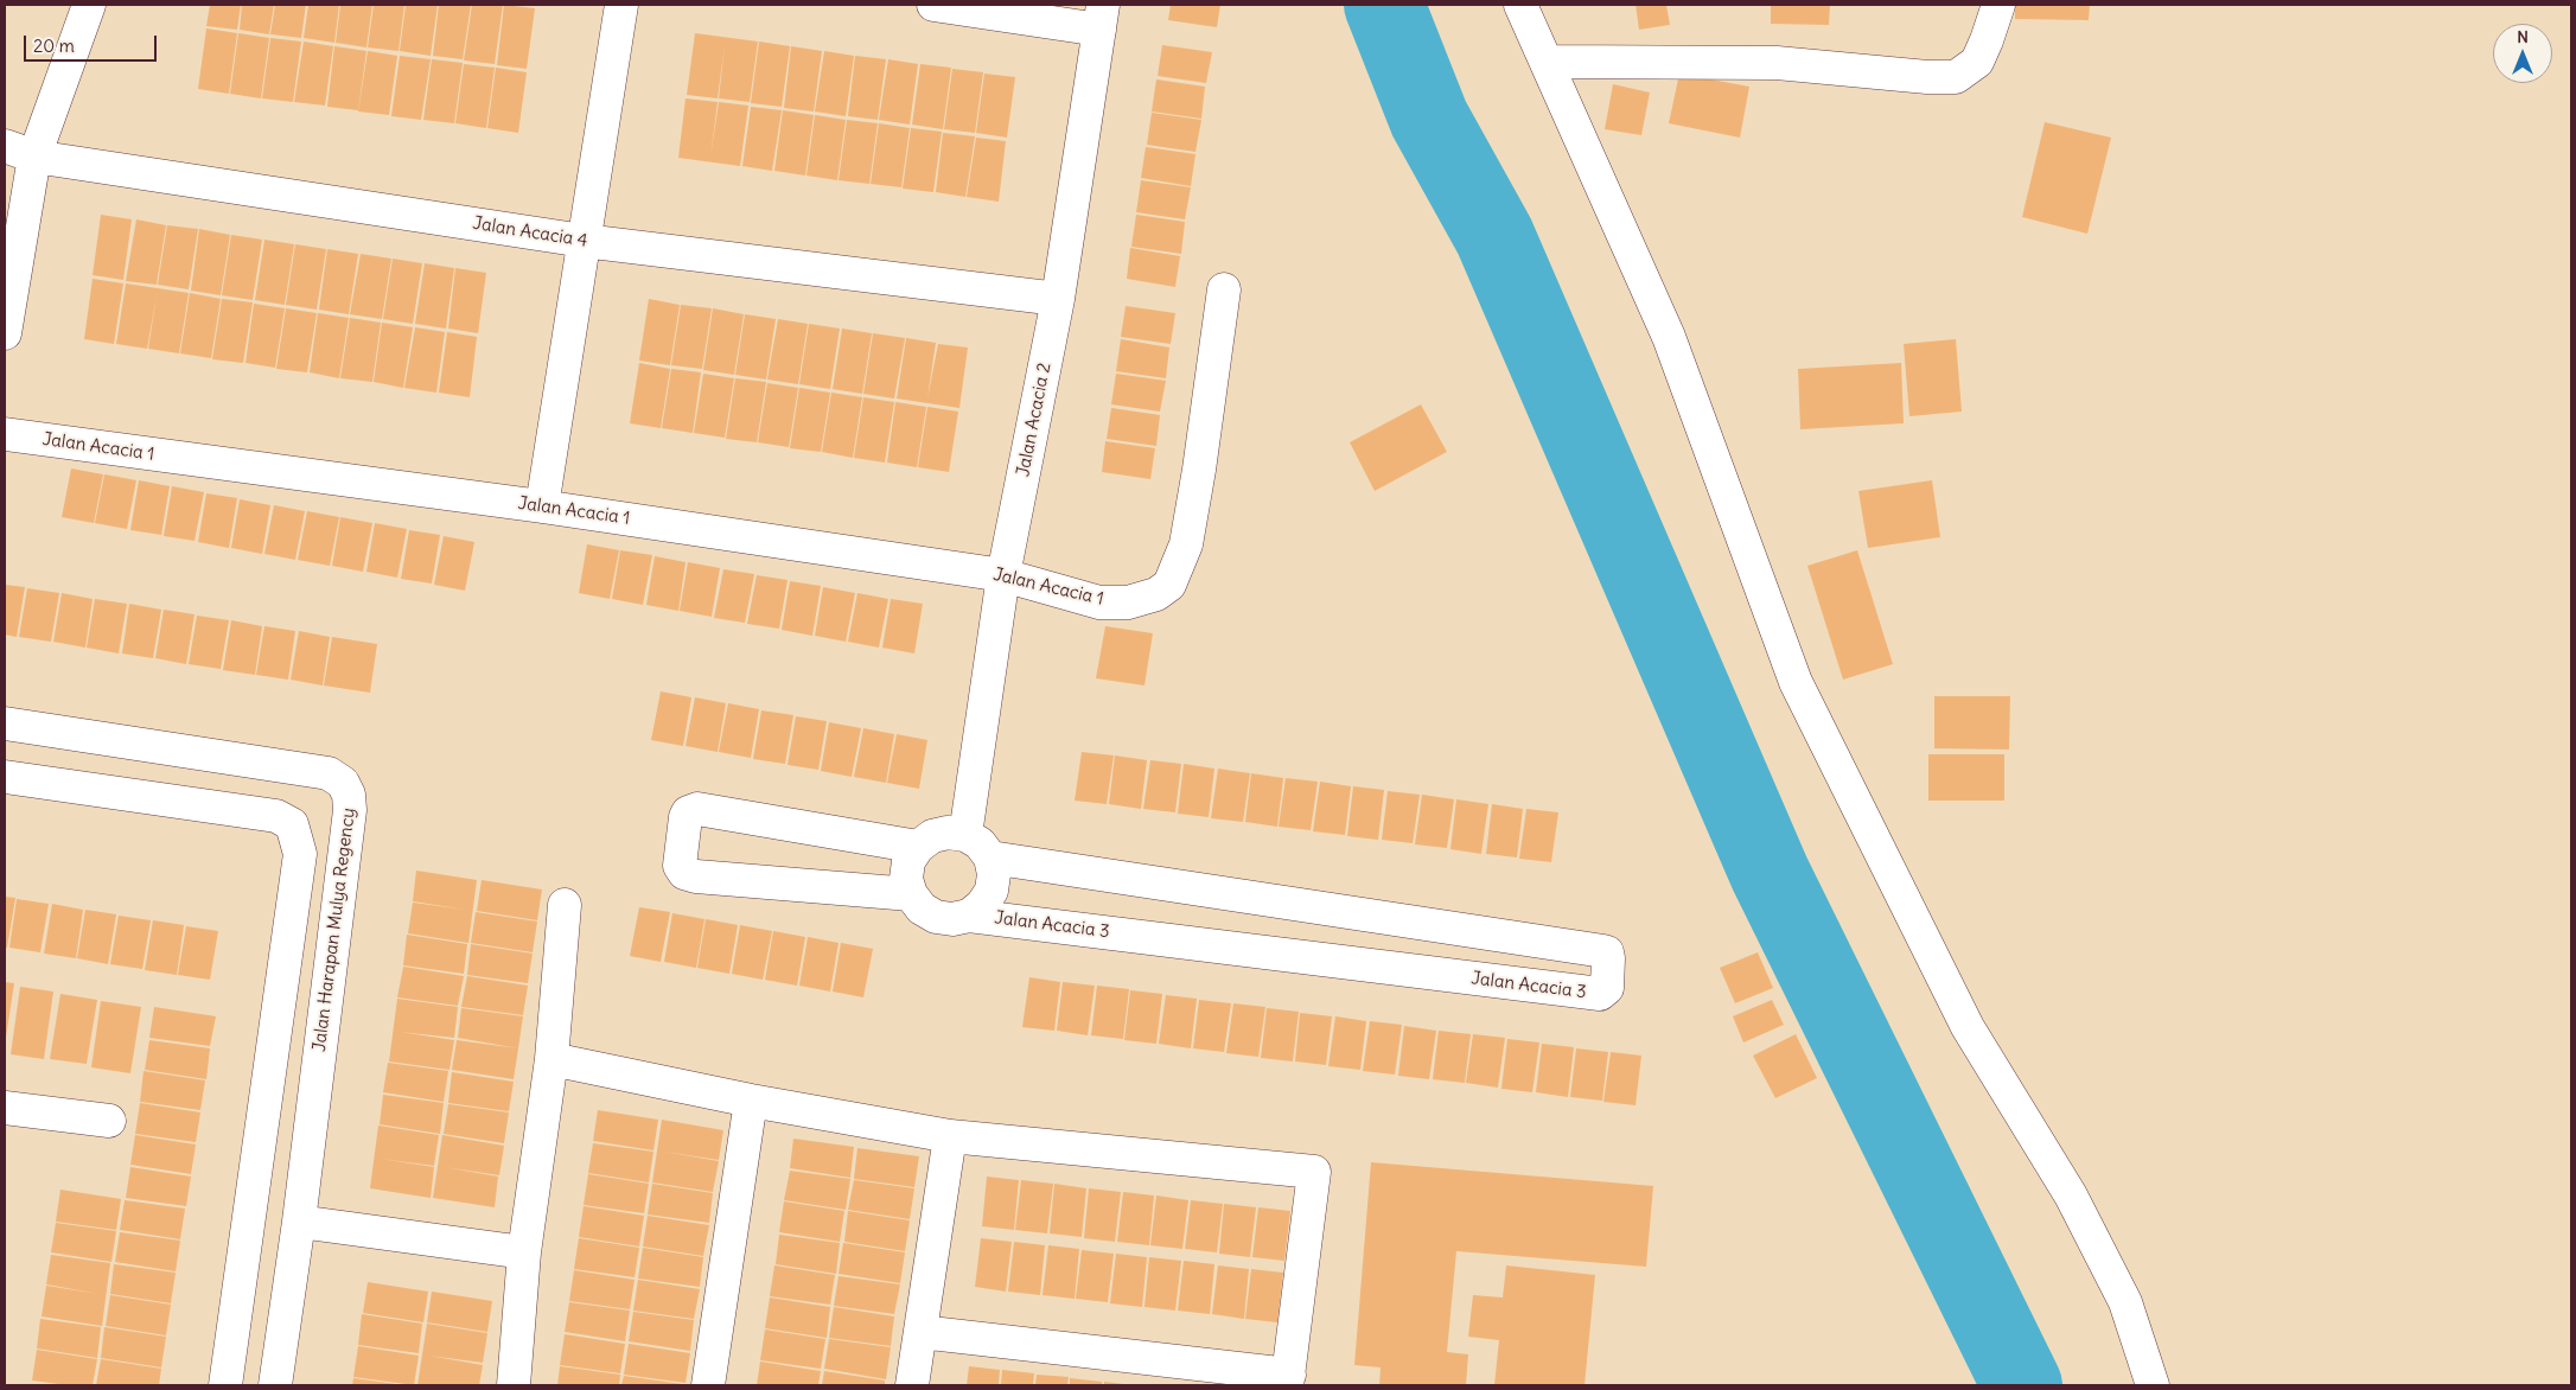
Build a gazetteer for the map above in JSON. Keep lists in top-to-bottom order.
{
  "streets": {
    "street": [
      "Jalan Acacia 4",
      "Jalan Acacia 2",
      "Jalan Acacia 1",
      "Jalan Acacia 3",
      "Jalan Harapan Mulya Regency"
    ]
  },
  "crossings": [
    ["Jalan Acacia 4", "Jalan Acacia 2"],
    ["Jalan Acacia 2", "Jalan Acacia 1"],
    ["Jalan Acacia 2", "Jalan Acacia 3"]
  ],
  "scale_bar": "20 m",
  "north": "top"
}
